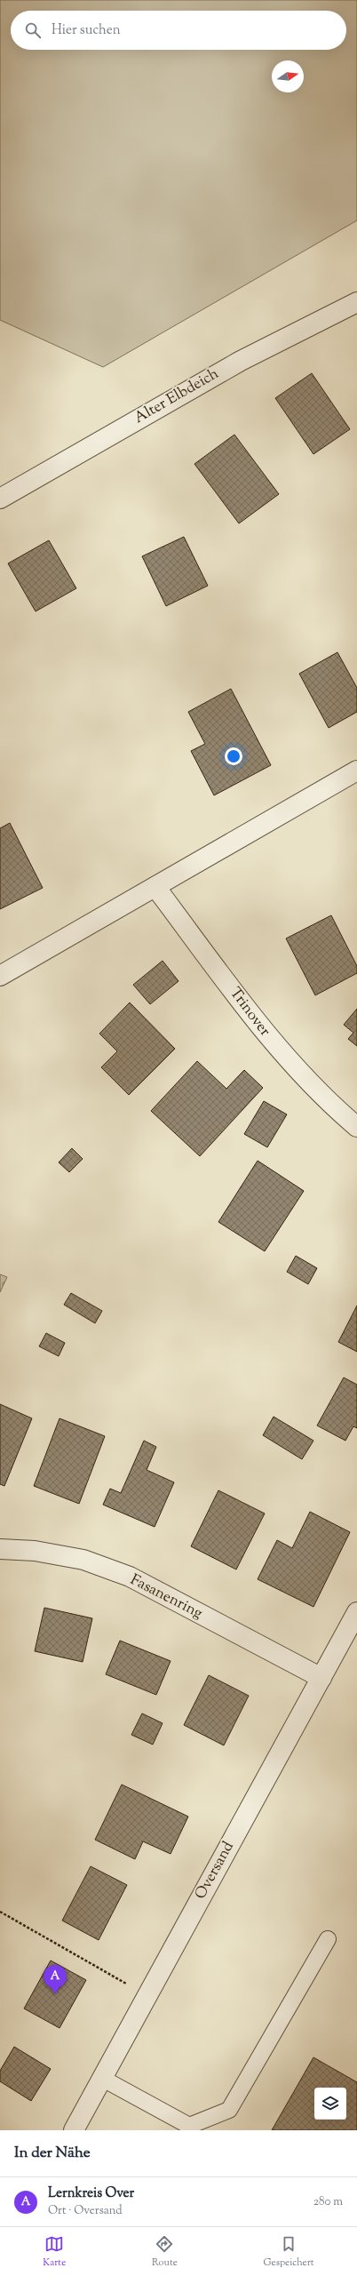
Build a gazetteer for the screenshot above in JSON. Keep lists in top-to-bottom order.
{
  "streets": {
    "street": [
      "Alter Elbdeich",
      "Trinover",
      "Fasanenring",
      "Oversand"
    ]
  },
  "crossings": [
    ["Fasanenring", "Oversand"]
  ],
  "north": "right",
  "page": {
    "search": "Hier suchen",
    "pins": "A",
    "heading": "In der Nähe",
    "list": [
      {
        "mark": "A",
        "name": "Lernkreis Over",
        "note": "Ort · Oversand",
        "value": "280 m"
      }
    ],
    "nav": ["Karte", "Route", "Gespeichert"]
  }
}
